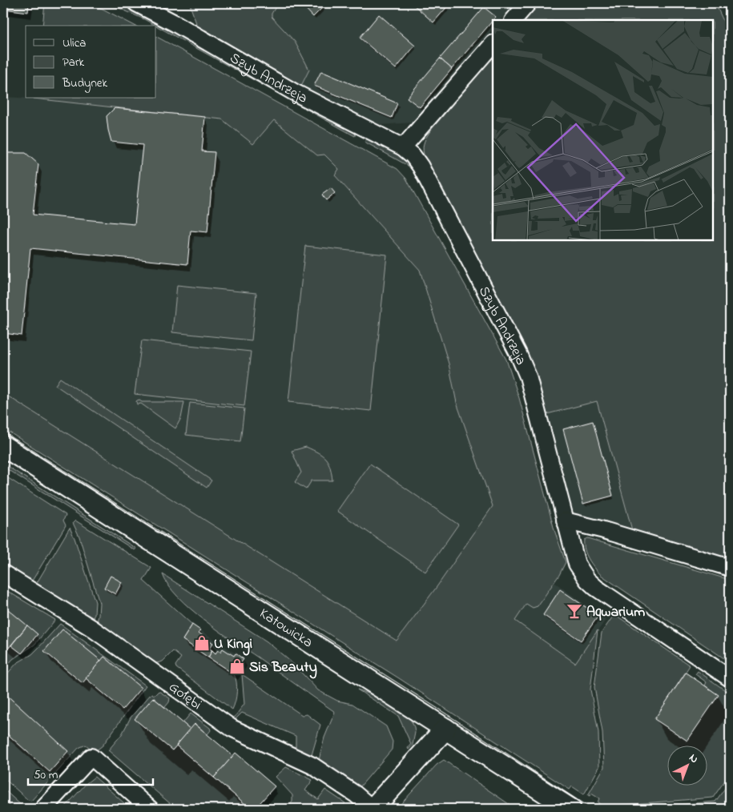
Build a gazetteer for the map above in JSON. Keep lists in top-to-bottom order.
{
  "streets": {
    "street": ["Szyb Andrzeja", "Katowicka", "Gołębi"]
  },
  "places": {
    "bar": ["Aqwarium"],
    "shop": ["U Kingi", "Sis Beauty"]
  },
  "legend": ["Ulica", "Park", "Budynek"],
  "scale_bar": "50 m",
  "north": "top right"
}
